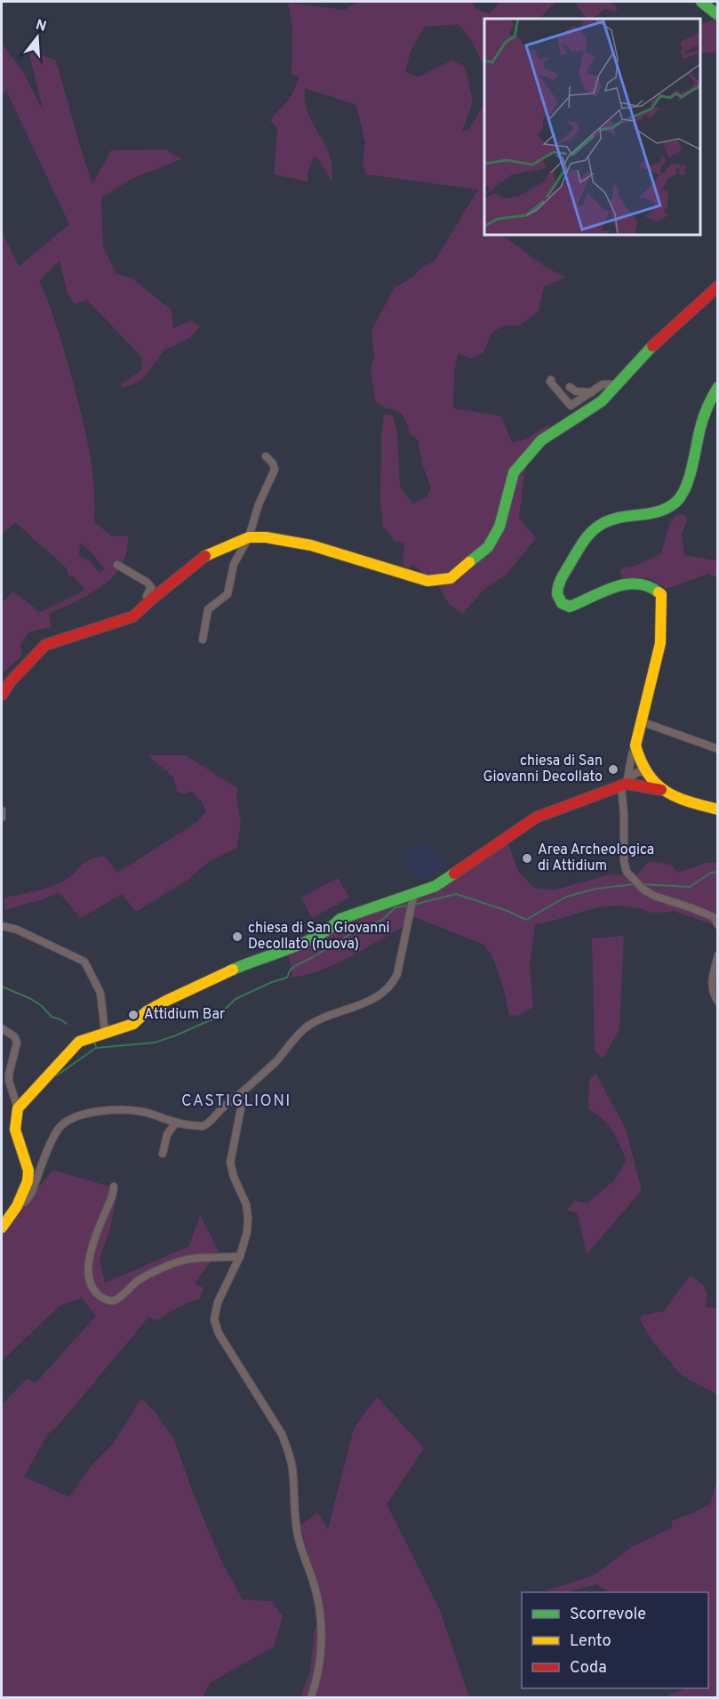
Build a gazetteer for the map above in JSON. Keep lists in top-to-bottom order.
{
  "districts": ["CASTIGLIONI"],
  "places": [
    "chiesa di San Giovanni Decollato",
    "Area Archeologica di Attidium",
    "chiesa di San Giovanni Decollato (nuova)",
    "Attidium Bar"
  ],
  "legend": ["Scorrevole", "Lento", "Coda"],
  "north": "top"
}
